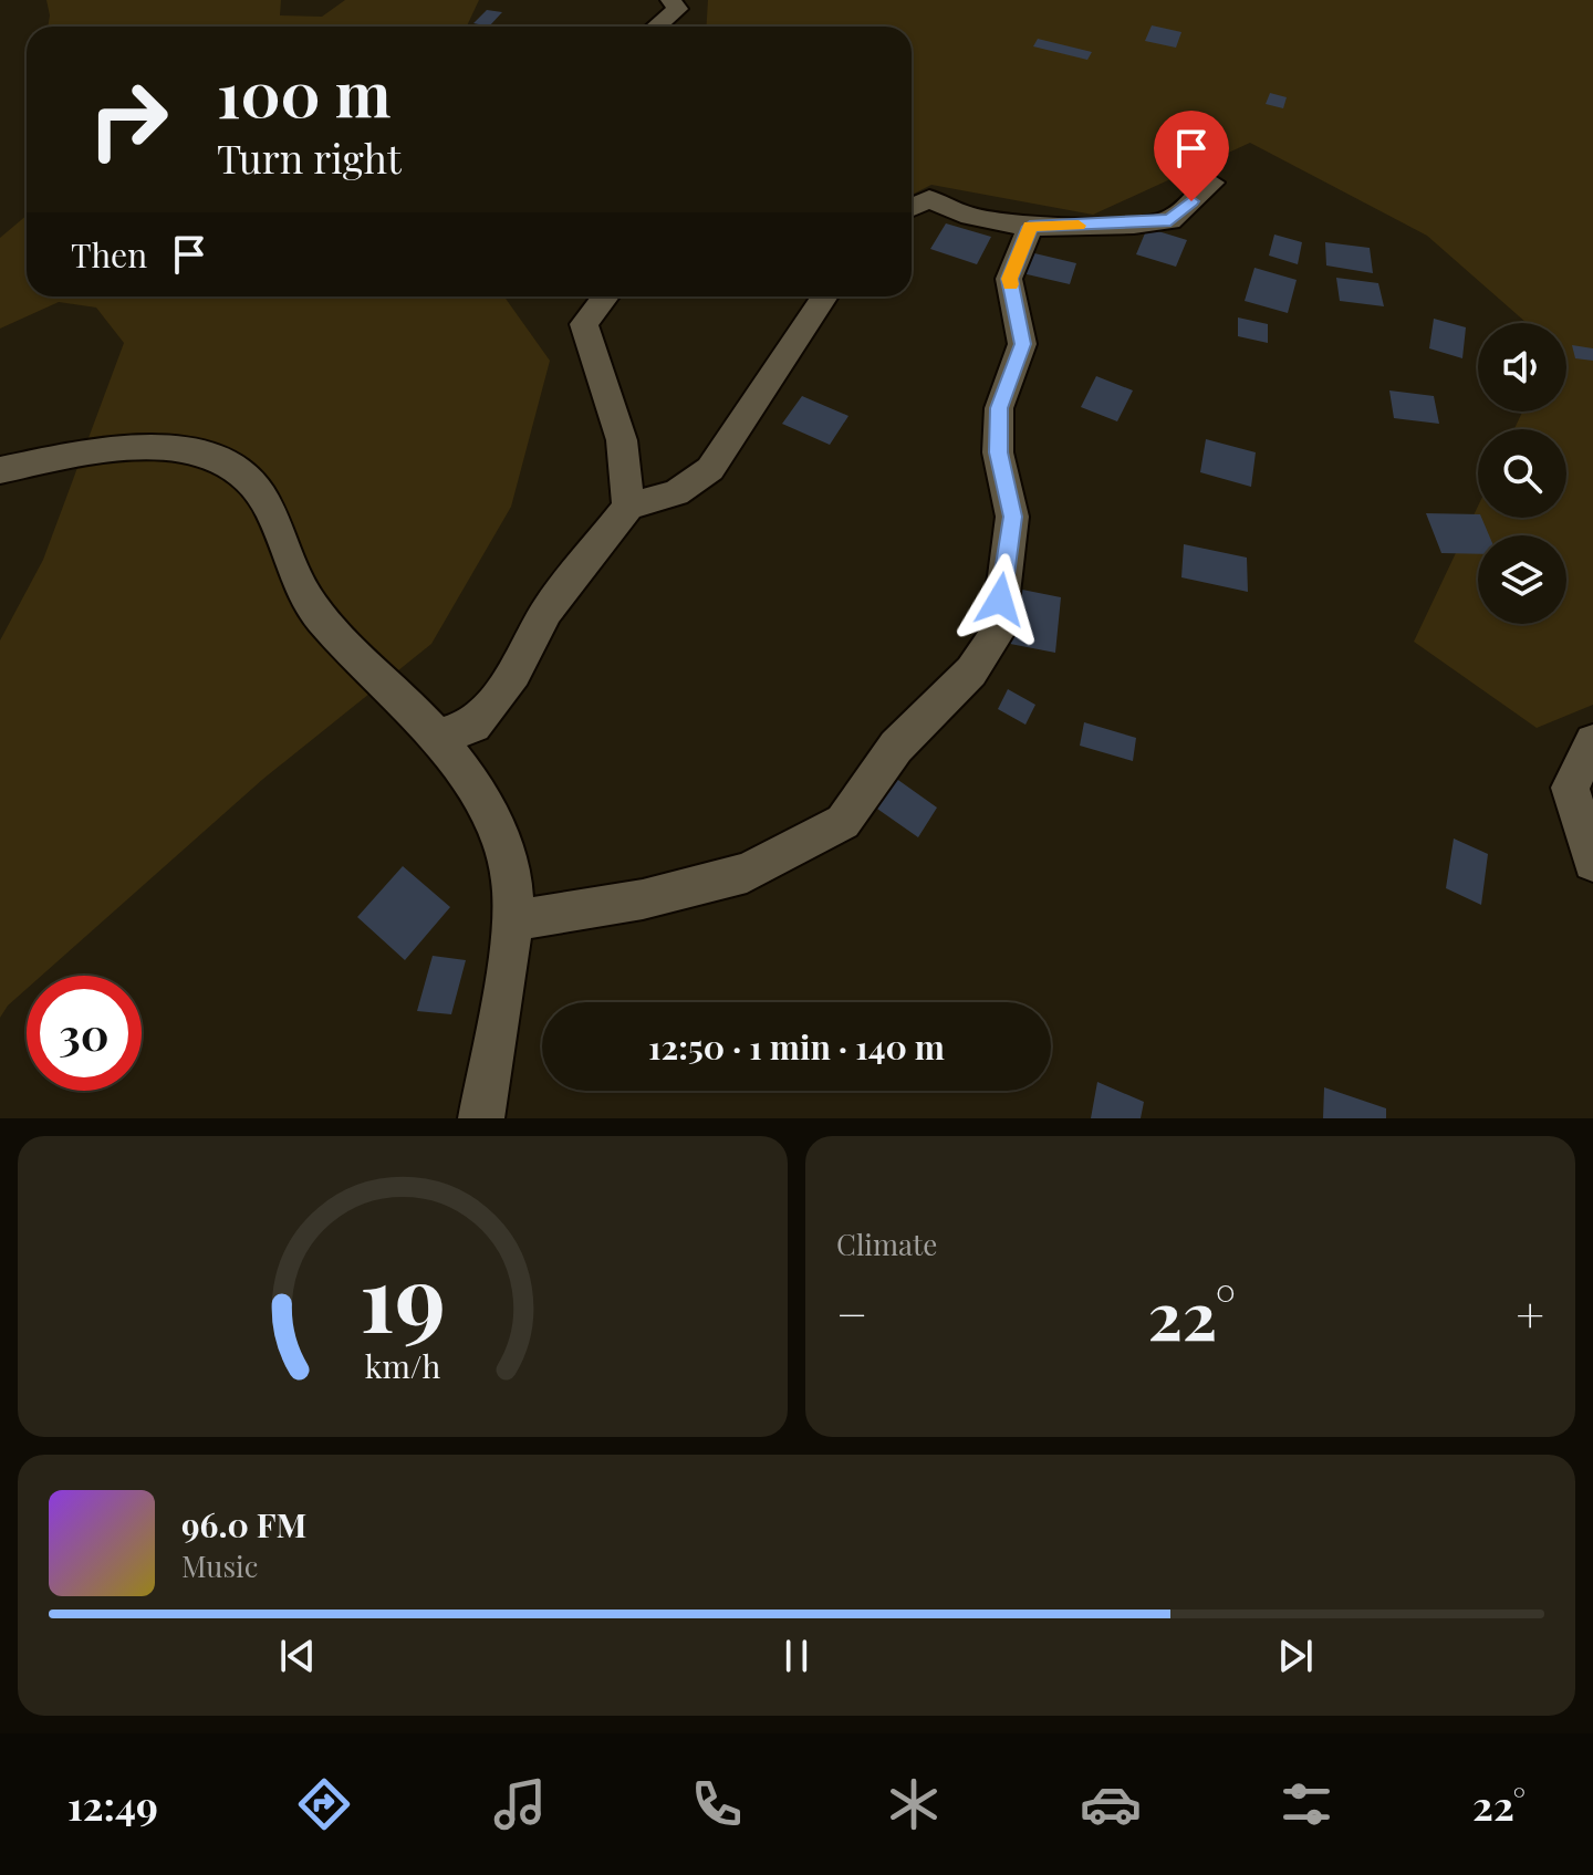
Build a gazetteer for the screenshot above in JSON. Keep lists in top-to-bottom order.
{
  "page": {
    "turn": ["100 m", "Turn right"],
    "then": "Then",
    "limit": "30",
    "trip": "12:50 · 1 min · 140 m",
    "tile": "Climate",
    "heat": ["−", "22°", "+"],
    "song": ["96.0 FM", "Music"],
    "tabs": ["12:49", "22°"],
    "gauge": ["19", "km/h"]
  }
}
